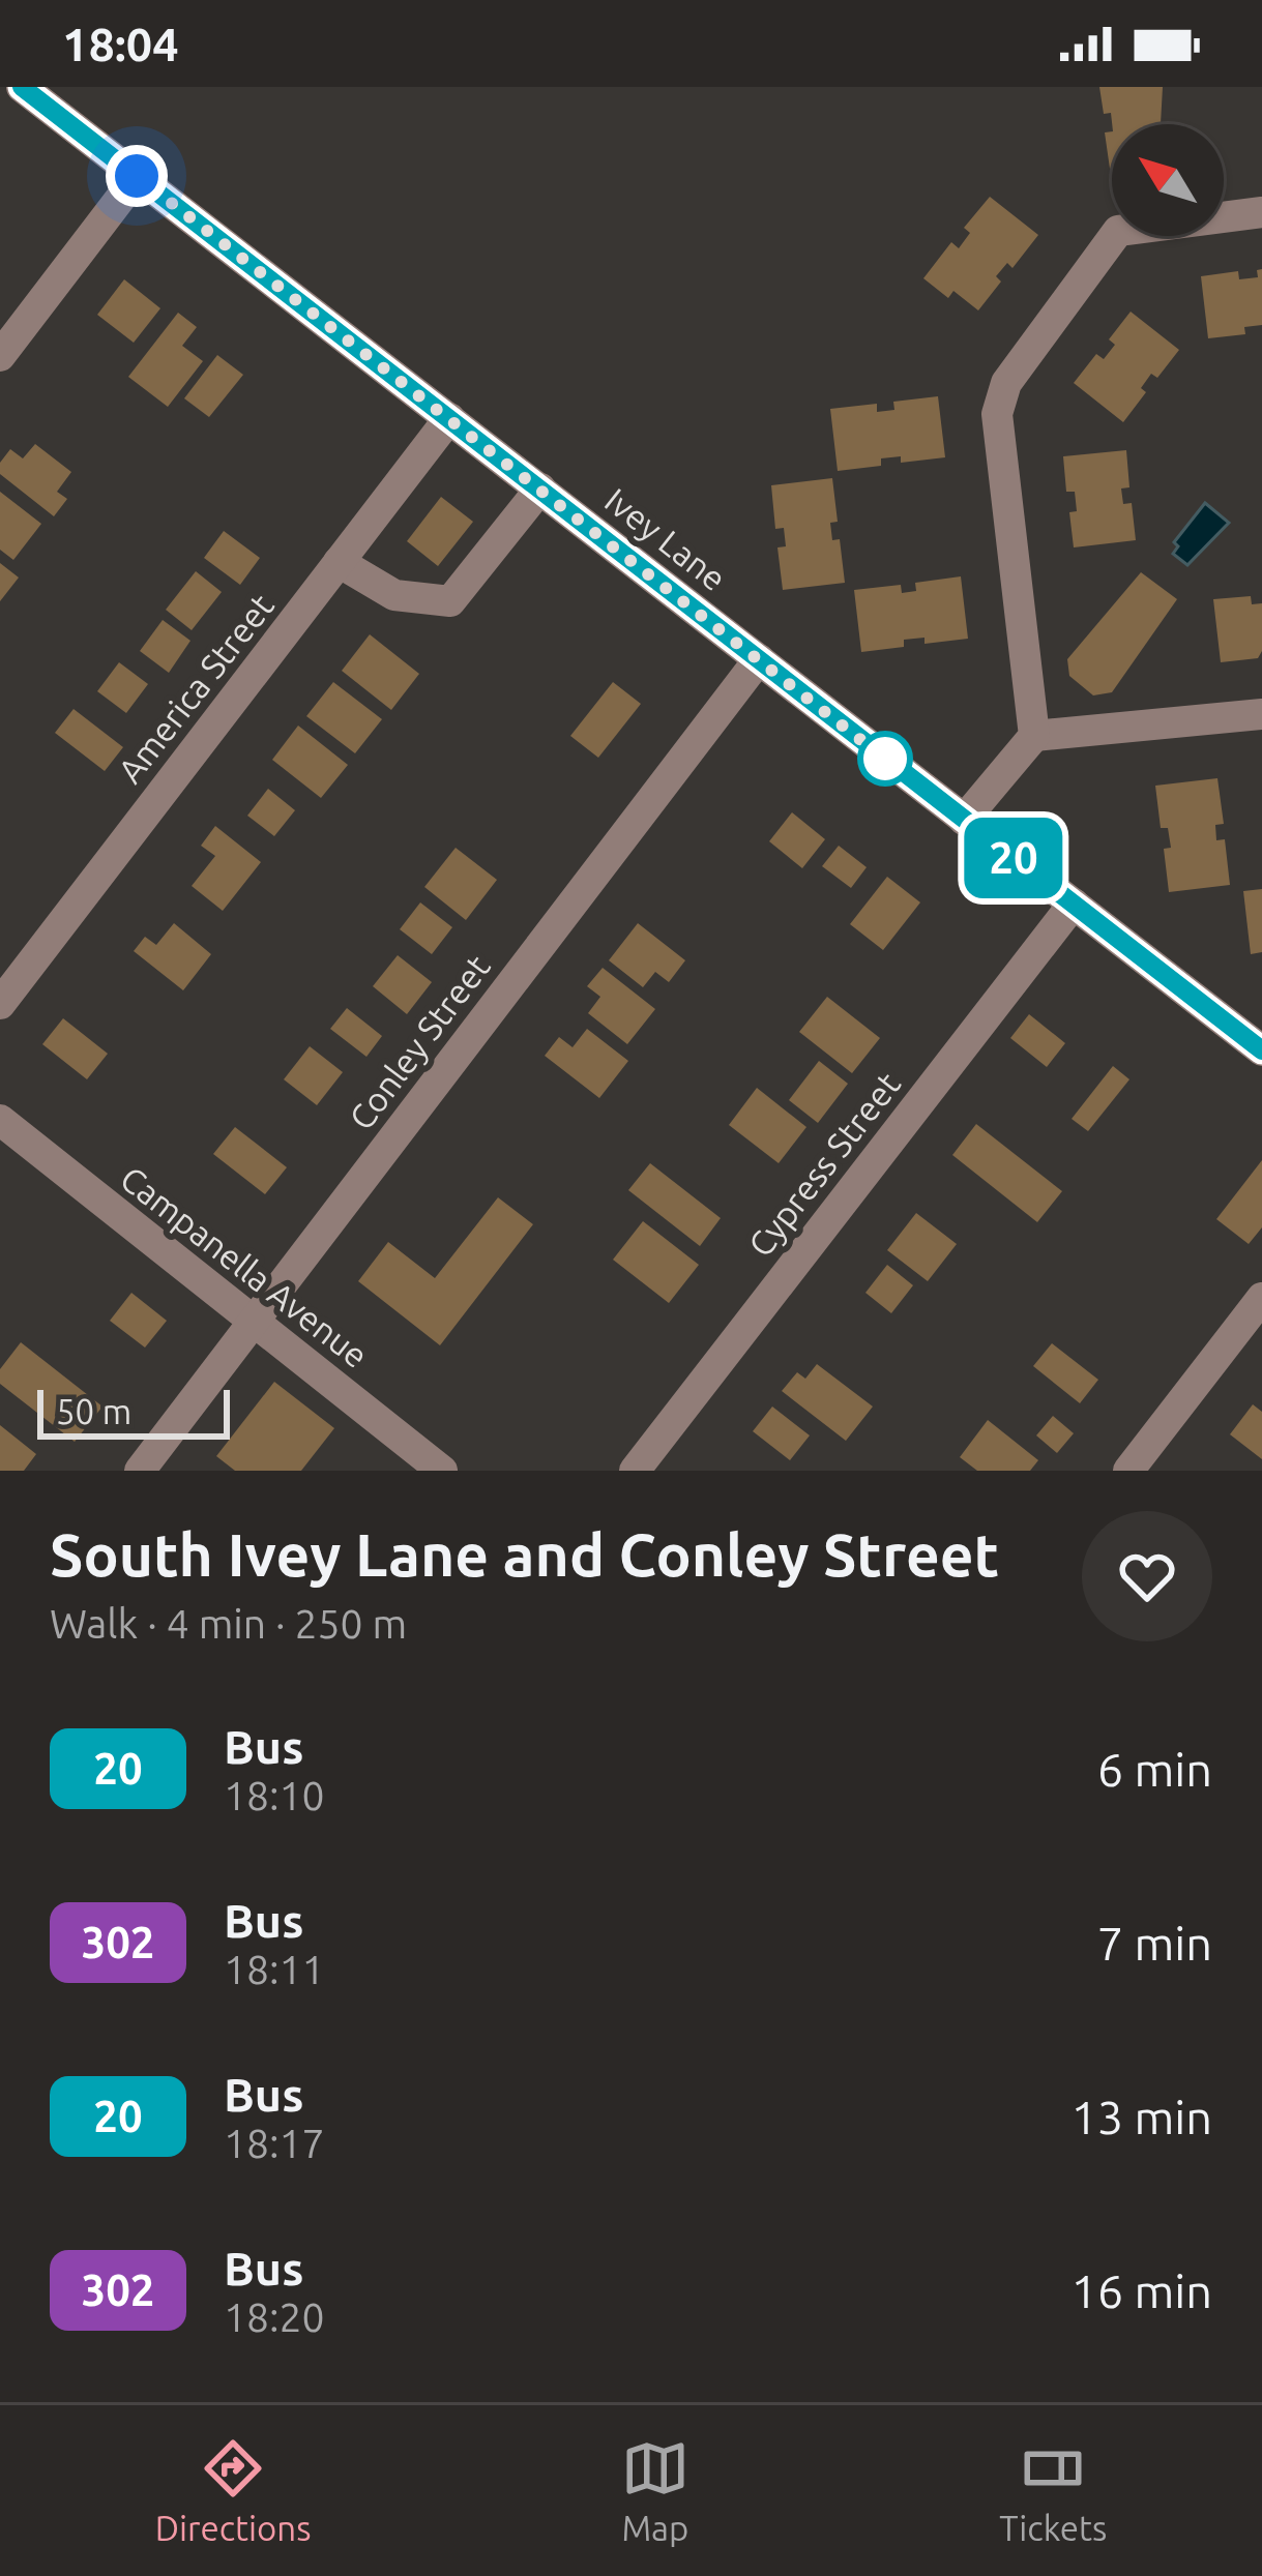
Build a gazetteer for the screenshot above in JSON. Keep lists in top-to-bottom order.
{
  "streets": {
    "street": [
      "Ivey Lane",
      "America Street",
      "Conley Street",
      "Cypress Street",
      "Campanella Avenue"
    ]
  },
  "crossings": [
    ["Ivey Lane", "America Street"],
    ["Ivey Lane", "Conley Street"],
    ["Ivey Lane", "Cypress Street"],
    ["Conley Street", "Campanella Avenue"]
  ],
  "lines": ["bus line 20"],
  "scale_bar": "50 m",
  "north": "top left",
  "page": {
    "status": "18:04",
    "on_map": "20",
    "scale": "50 m",
    "heading": ["South Ivey Lane and Conley Street", "Walk · 4 min · 250 m"],
    "list": [
      {
        "mark": "20",
        "name": "Bus",
        "note": "18:10",
        "value": "6 min"
      },
      {
        "mark": "302",
        "name": "Bus",
        "note": "18:11",
        "value": "7 min"
      },
      {
        "mark": "20",
        "name": "Bus",
        "note": "18:17",
        "value": "13 min"
      },
      {
        "mark": "302",
        "name": "Bus",
        "note": "18:20",
        "value": "16 min"
      }
    ],
    "tabs": ["Directions", "Map", "Tickets"]
  }
}
